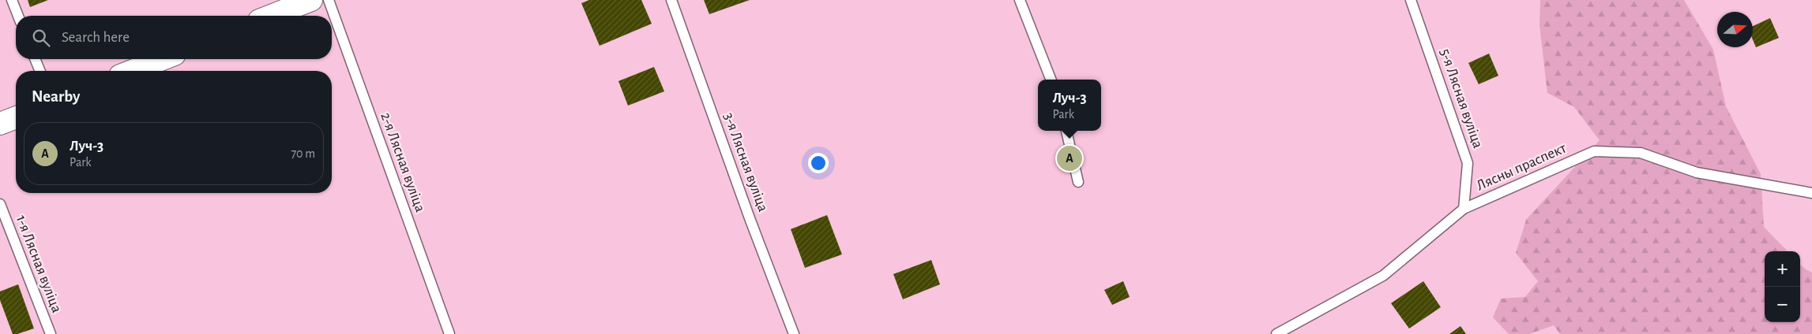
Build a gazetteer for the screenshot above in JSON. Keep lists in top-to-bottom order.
{
  "streets": {
    "lane": [
      "5-я Лясная вуліца",
      "2-я Лясная вуліца",
      "3-я Лясная вуліца",
      "Лясны праспект",
      "1-я Лясная вуліца"
    ]
  },
  "crossings": [
    ["5-я Лясная вуліца", "Лясны праспект"]
  ],
  "north": "right",
  "page": {
    "search": "Search here",
    "heading": "Nearby",
    "popup": ["Луч-3", "Park"],
    "list": [
      {
        "mark": "A",
        "name": "Луч-3",
        "note": "Park",
        "value": "70 m"
      }
    ],
    "pins": "A",
    "map_buttons": ["+", "−"]
  }
}
